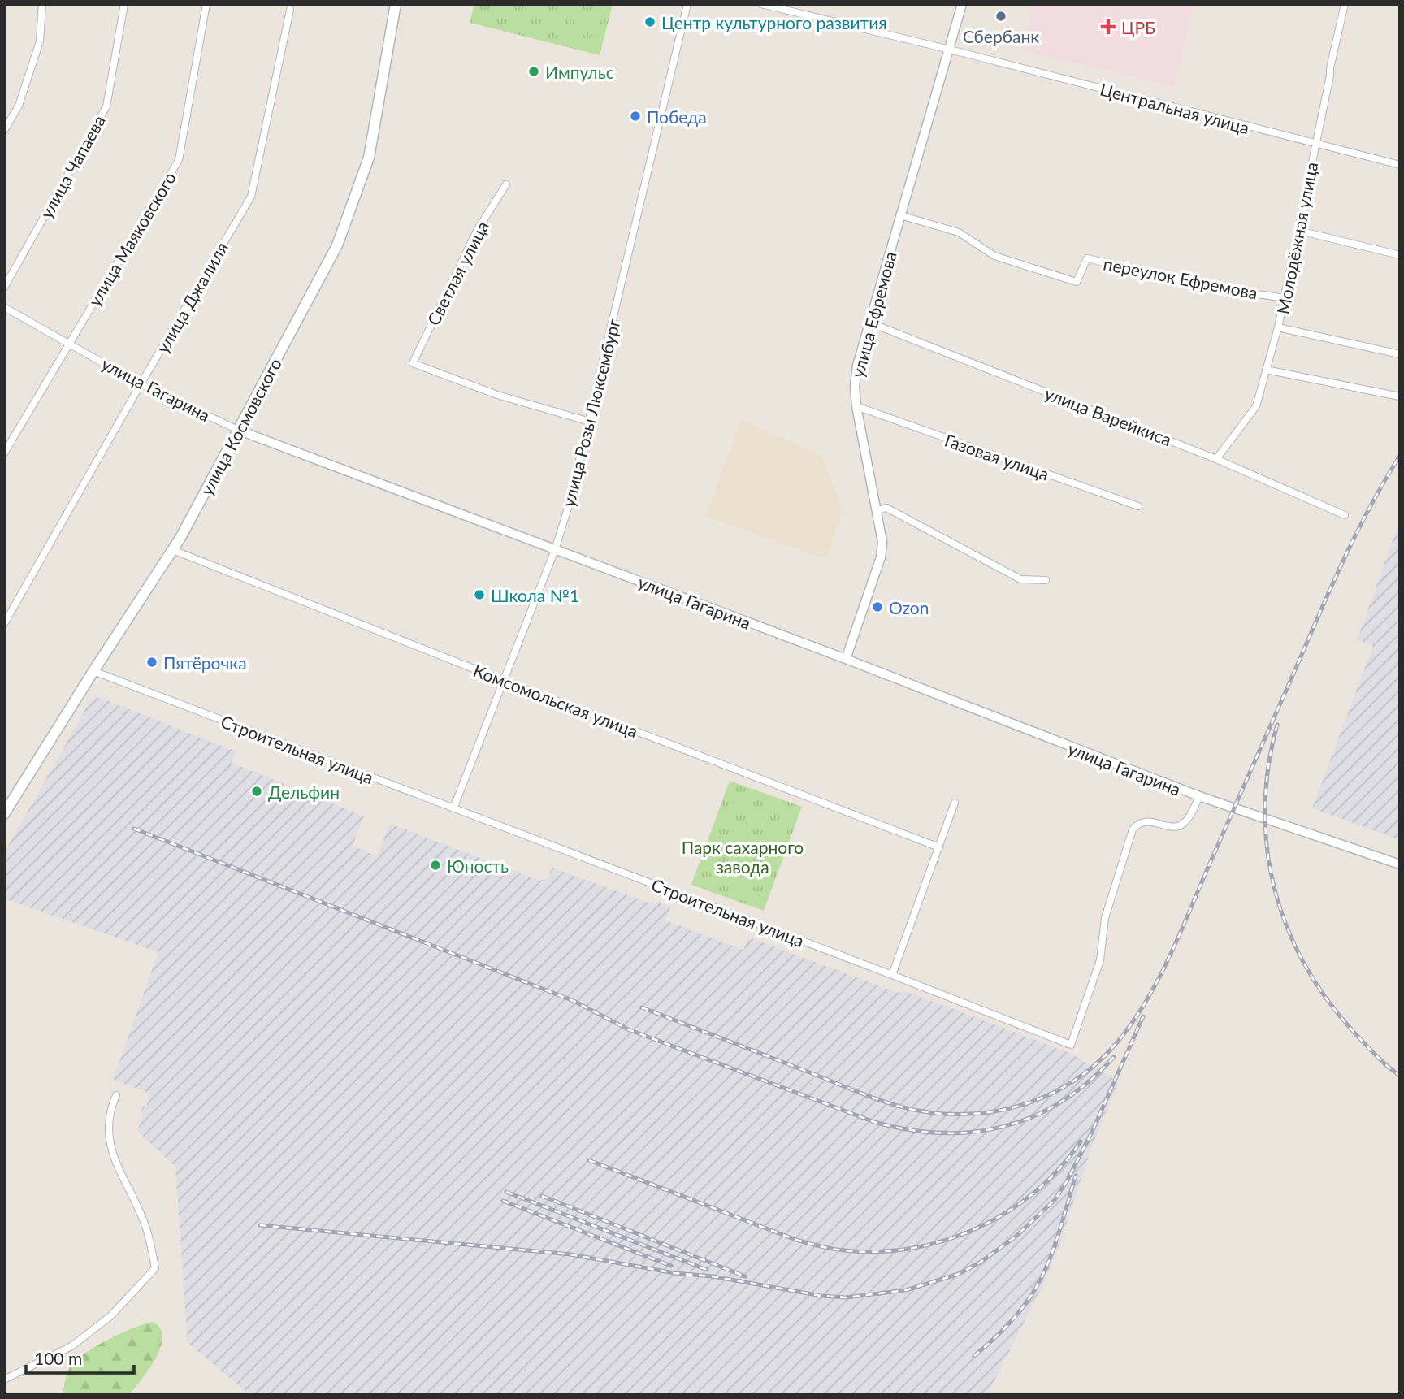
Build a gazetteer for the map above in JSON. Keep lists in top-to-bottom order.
{
  "streets": {
    "main road": ["улица Космовского"],
    "street": [
      "Центральная улица",
      "улица Чапаева",
      "Молодёжная улица",
      "улица Маяковского",
      "Светлая улица",
      "переулок Ефремова",
      "улица Джалиля",
      "улица Ефремова",
      "улица Гагарина",
      "улица Розы Люксембург",
      "улица Варейкиса",
      "Газовая улица",
      "Комсомольская улица",
      "Строительная улица"
    ]
  },
  "crossings": [
    ["Центральная улица", "Молодёжная улица"],
    ["Центральная улица", "улица Ефремова"],
    ["Молодёжная улица", "переулок Ефремова"],
    ["Молодёжная улица", "улица Варейкиса"],
    ["улица Маяковского", "улица Гагарина"],
    ["Светлая улица", "улица Розы Люксембург"],
    ["переулок Ефремова", "улица Ефремова"],
    ["улица Джалиля", "улица Гагарина"],
    ["улица Ефремова", "улица Гагарина"],
    ["улица Ефремова", "улица Варейкиса"],
    ["улица Ефремова", "Газовая улица"],
    ["улица Гагарина", "улица Розы Люксембург"],
    ["улица Гагарина", "улица Космовского"],
    ["улица Гагарина", "Строительная улица"],
    ["улица Розы Люксембург", "Комсомольская улица"],
    ["улица Розы Люксембург", "Строительная улица"],
    ["улица Космовского", "Комсомольская улица"],
    ["улица Космовского", "Строительная улица"]
  ],
  "parks": ["Парк сахарного завода"],
  "places": {
    "other": [
      "Сбербанк",
      "Центр культурного развития",
      "Импульс",
      "Победа",
      "Школа №1",
      "Ozon",
      "Пятёрочка",
      "Дельфин",
      "Юность"
    ],
    "health": ["ЦРБ"]
  },
  "scale_bar": "100 m"
}
